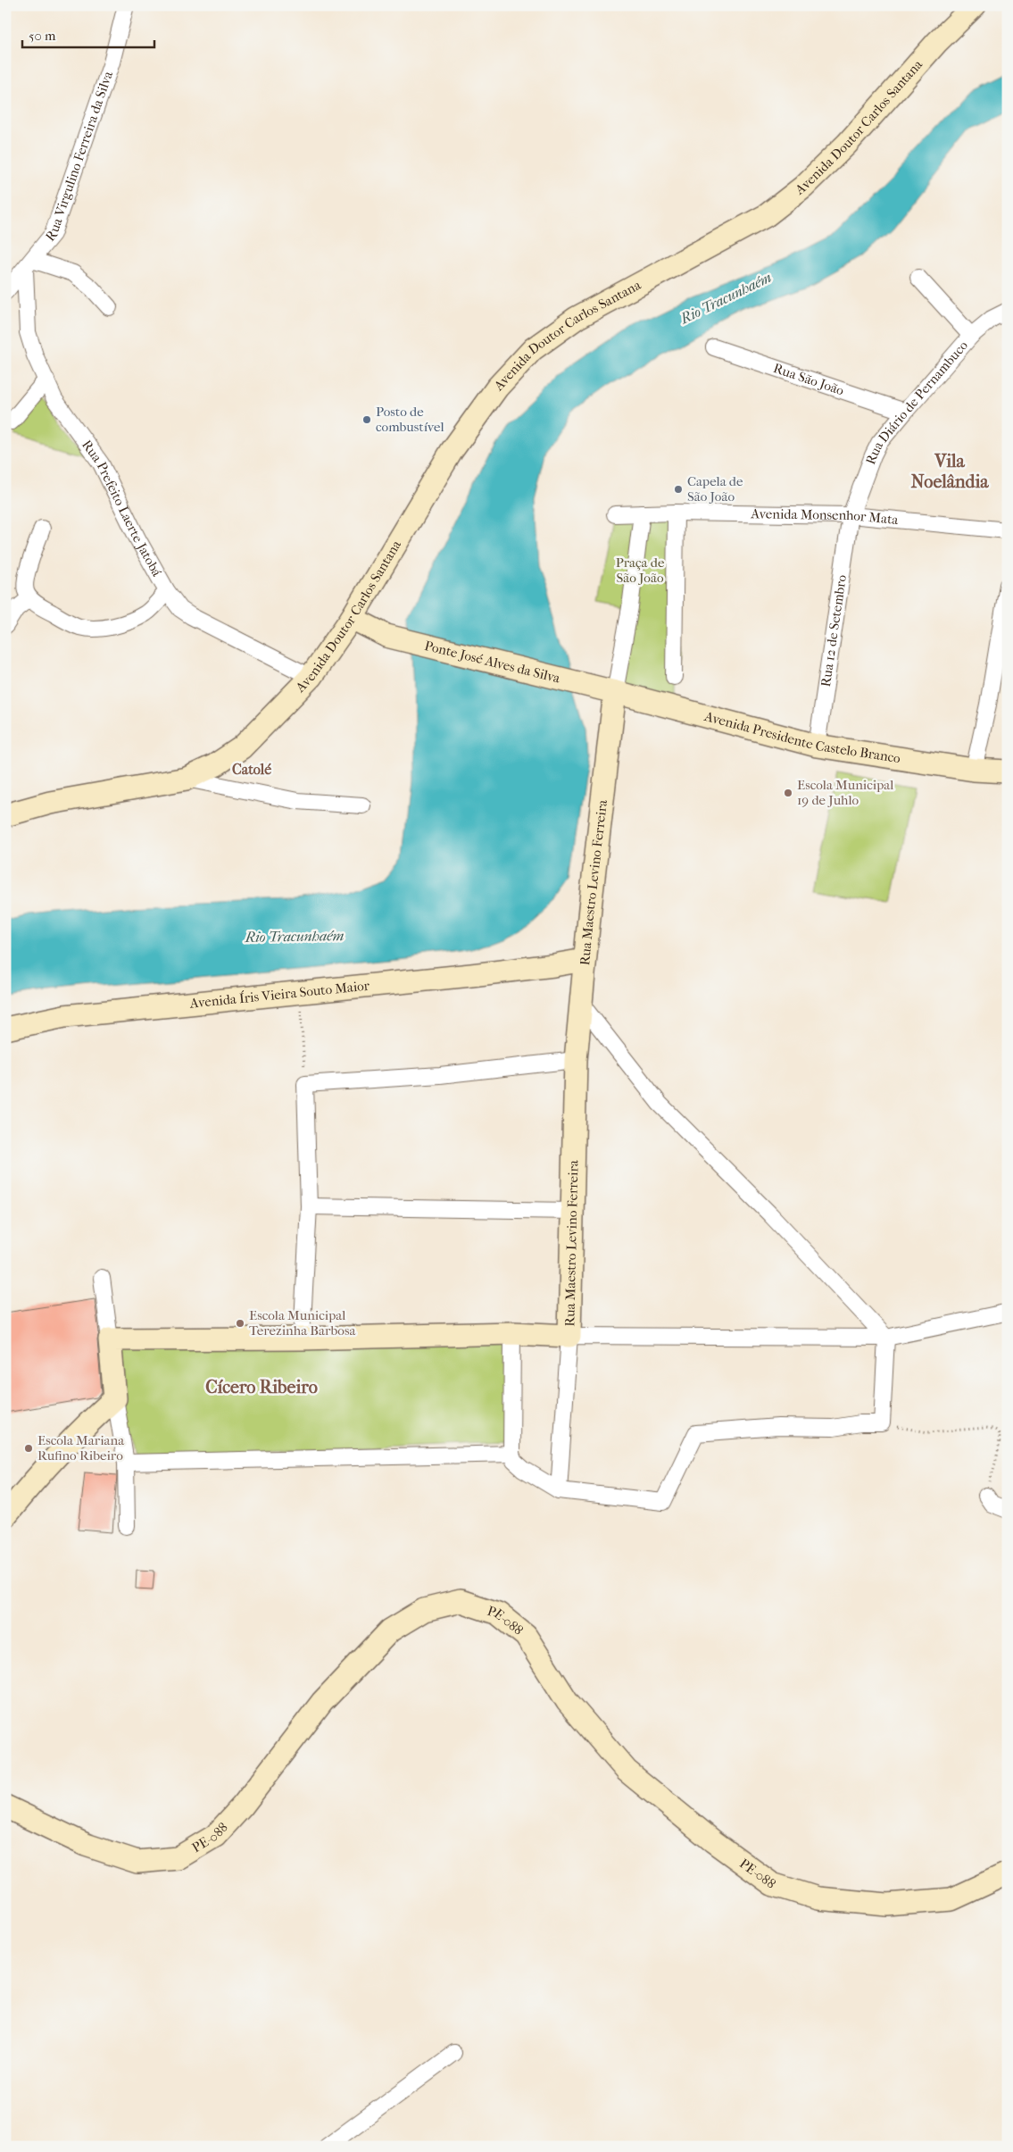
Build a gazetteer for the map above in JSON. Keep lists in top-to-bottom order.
{
  "streets": {
    "street": [
      "Avenida Doutor Carlos Santana",
      "Rua Virgulino Ferreira da Silva",
      "Rua São João",
      "Rua Diário de Pernambuco",
      "Rua Prefeito Laerte Jatobá",
      "Avenida Monsenhor Mata",
      "Rua 12 de Setembro",
      "Ponte José Alves da Silva",
      "Avenida Presidente Castelo Branco",
      "Rua Maestro Levino Ferreira",
      "Avenida Íris Vieira Souto Maior",
      "PE-088"
    ]
  },
  "crossings": [
    ["Avenida Doutor Carlos Santana", "Rua Prefeito Laerte Jatobá"],
    ["Avenida Doutor Carlos Santana", "Ponte José Alves da Silva"],
    ["Rua Virgulino Ferreira da Silva", "Rua Prefeito Laerte Jatobá"],
    ["Rua São João", "Rua Diário de Pernambuco"],
    ["Rua Diário de Pernambuco", "Avenida Monsenhor Mata"],
    ["Rua Diário de Pernambuco", "Rua 12 de Setembro"],
    ["Avenida Monsenhor Mata", "Rua 12 de Setembro"],
    ["Rua 12 de Setembro", "Avenida Presidente Castelo Branco"],
    ["Ponte José Alves da Silva", "Avenida Presidente Castelo Branco"],
    ["Ponte José Alves da Silva", "Rua Maestro Levino Ferreira"],
    ["Avenida Presidente Castelo Branco", "Rua Maestro Levino Ferreira"],
    ["Rua Maestro Levino Ferreira", "Avenida Íris Vieira Souto Maior"]
  ],
  "districts": ["Vila Noelândia", "Catolé", "Cícero Ribeiro"],
  "water": ["Rio Tracunhaém"],
  "parks": ["Praça de São João"],
  "places": [
    "Posto de combustível",
    "Capela de São João",
    "Escola Municipal 19 de Juhlo",
    "Escola Municipal Terezinha Barbosa",
    "Escola Mariana Rufino Ribeiro"
  ],
  "scale_bar": "50 m"
}
